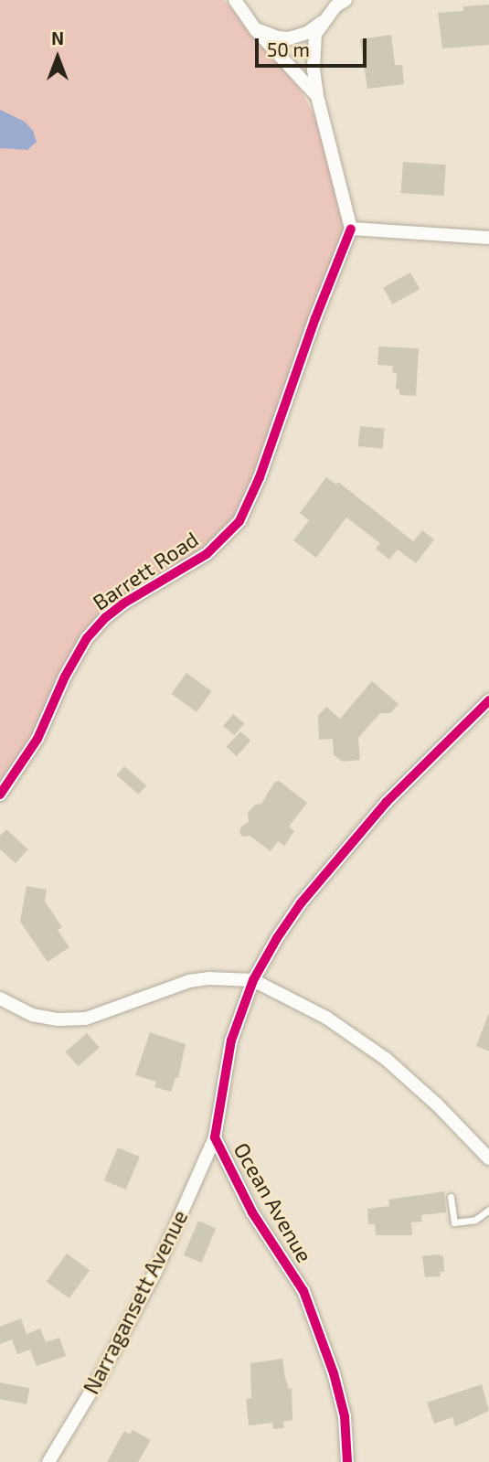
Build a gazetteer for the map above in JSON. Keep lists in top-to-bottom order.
{
  "streets": {
    "street": ["Barrett Road", "Ocean Avenue", "Narragansett Avenue"]
  },
  "crossings": [
    ["Ocean Avenue", "Narragansett Avenue"]
  ],
  "scale_bar": "50 m",
  "north": "top"
}
